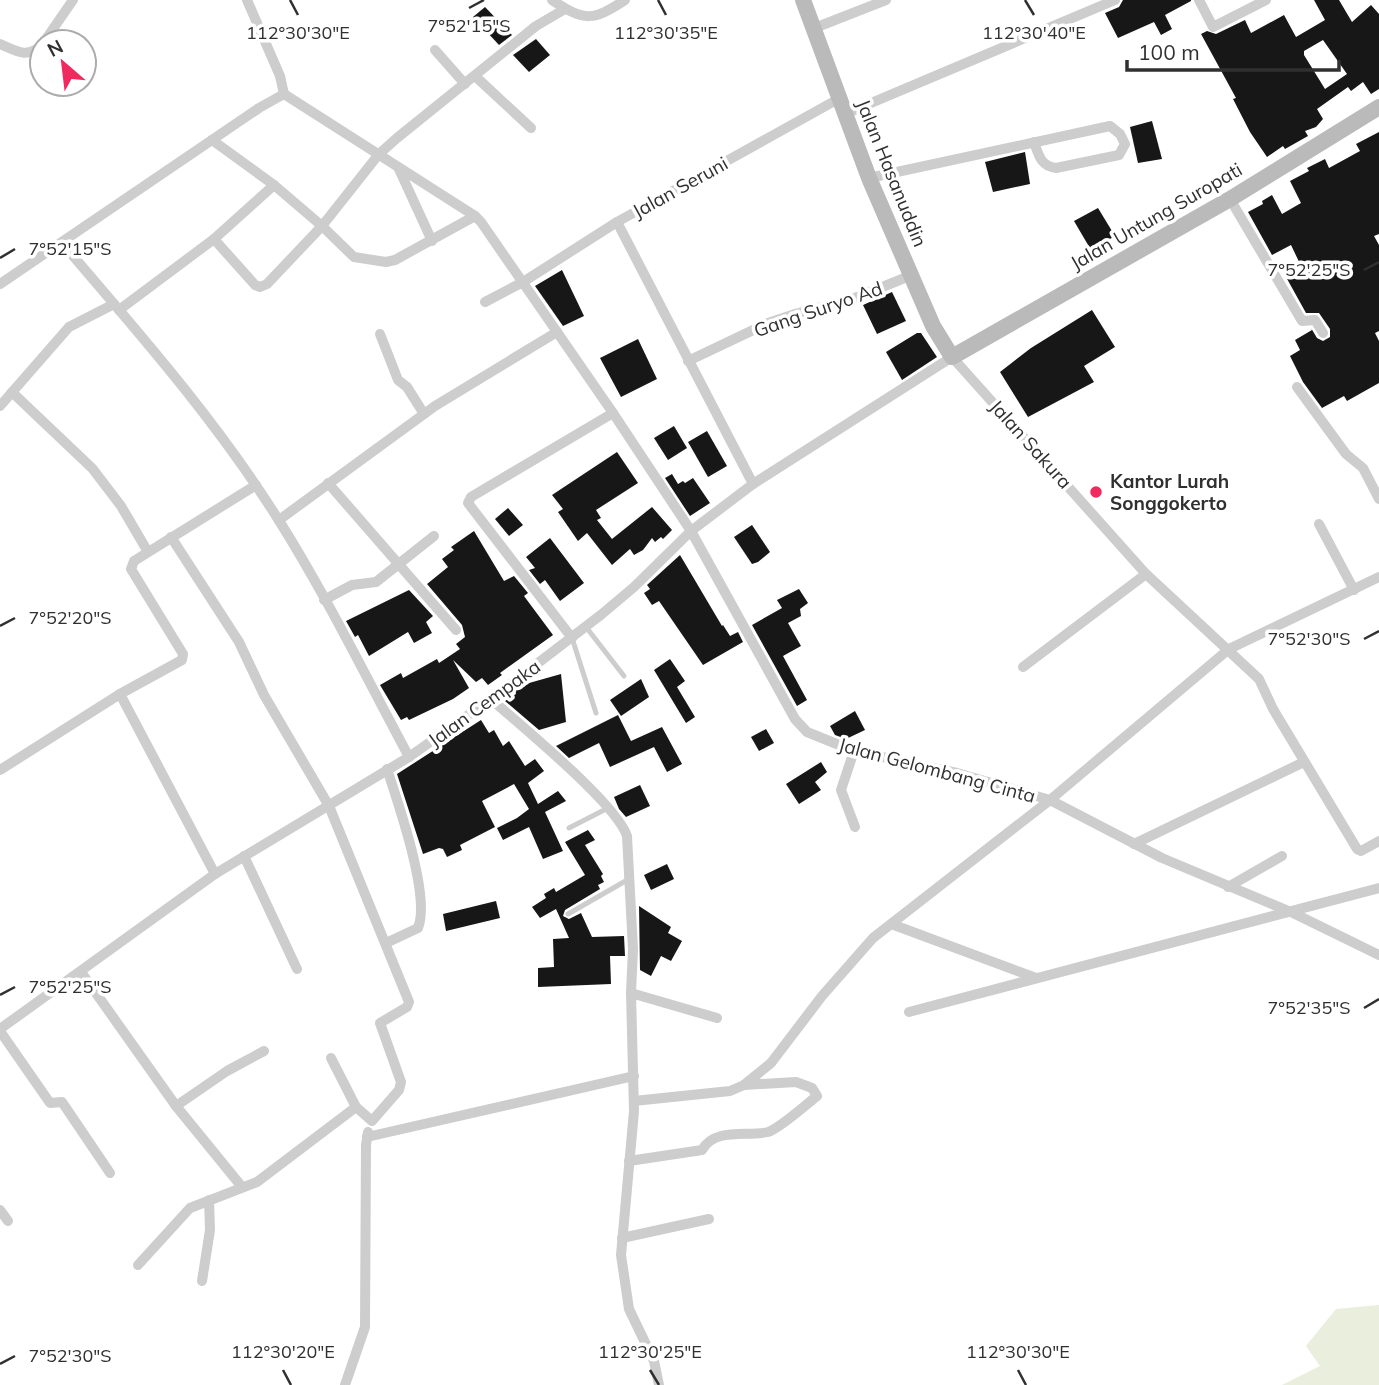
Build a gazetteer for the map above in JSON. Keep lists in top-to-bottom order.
{
  "streets": {
    "main road": ["Jalan Hasanuddin", "Jalan Untung Suropati"],
    "street": [
      "Jalan Seruni",
      "Gang Suryo Ad",
      "Jalan Sakura",
      "Jalan Cempaka",
      "Jalan Gelombang Cinta"
    ]
  },
  "crossings": [
    ["Jalan Hasanuddin", "Jalan Seruni"],
    ["Jalan Hasanuddin", "Jalan Untung Suropati"],
    ["Jalan Hasanuddin", "Gang Suryo Ad"],
    ["Jalan Hasanuddin", "Jalan Sakura"],
    ["Jalan Hasanuddin", "Jalan Cempaka"],
    ["Jalan Seruni", "Jalan Gelombang Cinta"],
    ["Jalan Untung Suropati", "Jalan Sakura"],
    ["Jalan Untung Suropati", "Jalan Cempaka"],
    ["Jalan Sakura", "Jalan Cempaka"],
    ["Jalan Cempaka", "Jalan Gelombang Cinta"]
  ],
  "places": ["Kantor Lurah Songgokerto"],
  "scale_bar": "100 m",
  "north": "top left",
  "coordinates": [
    "7°52'15\"S",
    "112°30'30\"E",
    "112°30'35\"E",
    "112°30'40\"E",
    "7°52'25\"S",
    "7°52'20\"S",
    "7°52'30\"S",
    "7°52'35\"S",
    "112°30'20\"E",
    "112°30'25\"E"
  ]
}
